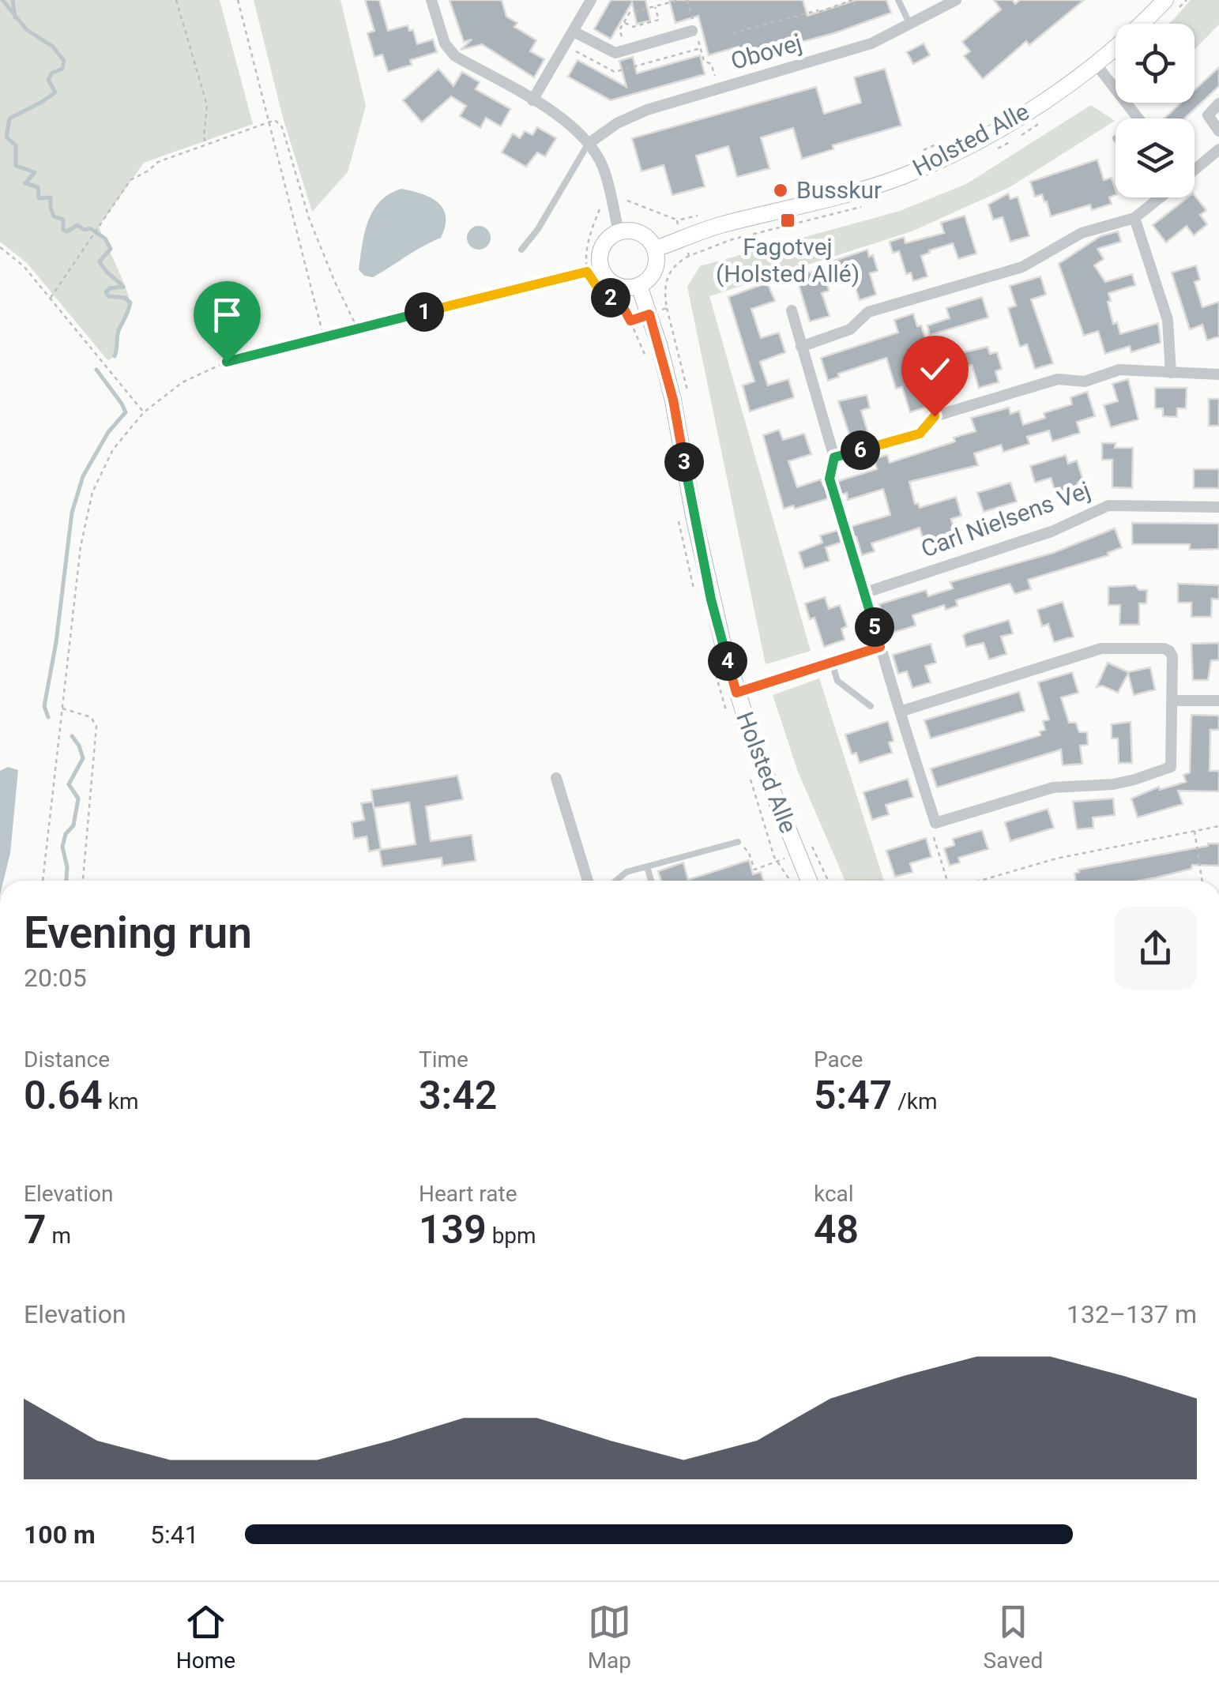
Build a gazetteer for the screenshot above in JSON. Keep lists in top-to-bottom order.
{
  "streets": {
    "street": ["Obovej", "Holsted Alle", "Carl Nielsens Vej"]
  },
  "places": {
    "other": ["Busskur"],
    "transit": ["Fagotvej (Holsted Allé)"]
  },
  "page": {
    "pins": [
      "2",
      "1",
      "6",
      "3",
      "5",
      "4"
    ],
    "heading": ["Evening run", "20:05"],
    "stats": [
      ["Distance", "0.64 km"],
      ["Time", "3:42"],
      ["Pace", "5:47 /km"],
      ["Elevation", "7 m"],
      ["Heart rate", "139 bpm"],
      ["kcal", "48"]
    ],
    "chart": ["Elevation", "132–137 m"],
    "list": [
      {
        "name": "100 m",
        "note": "5:41"
      }
    ],
    "tabs": ["Home", "Map", "Saved"]
  }
}
